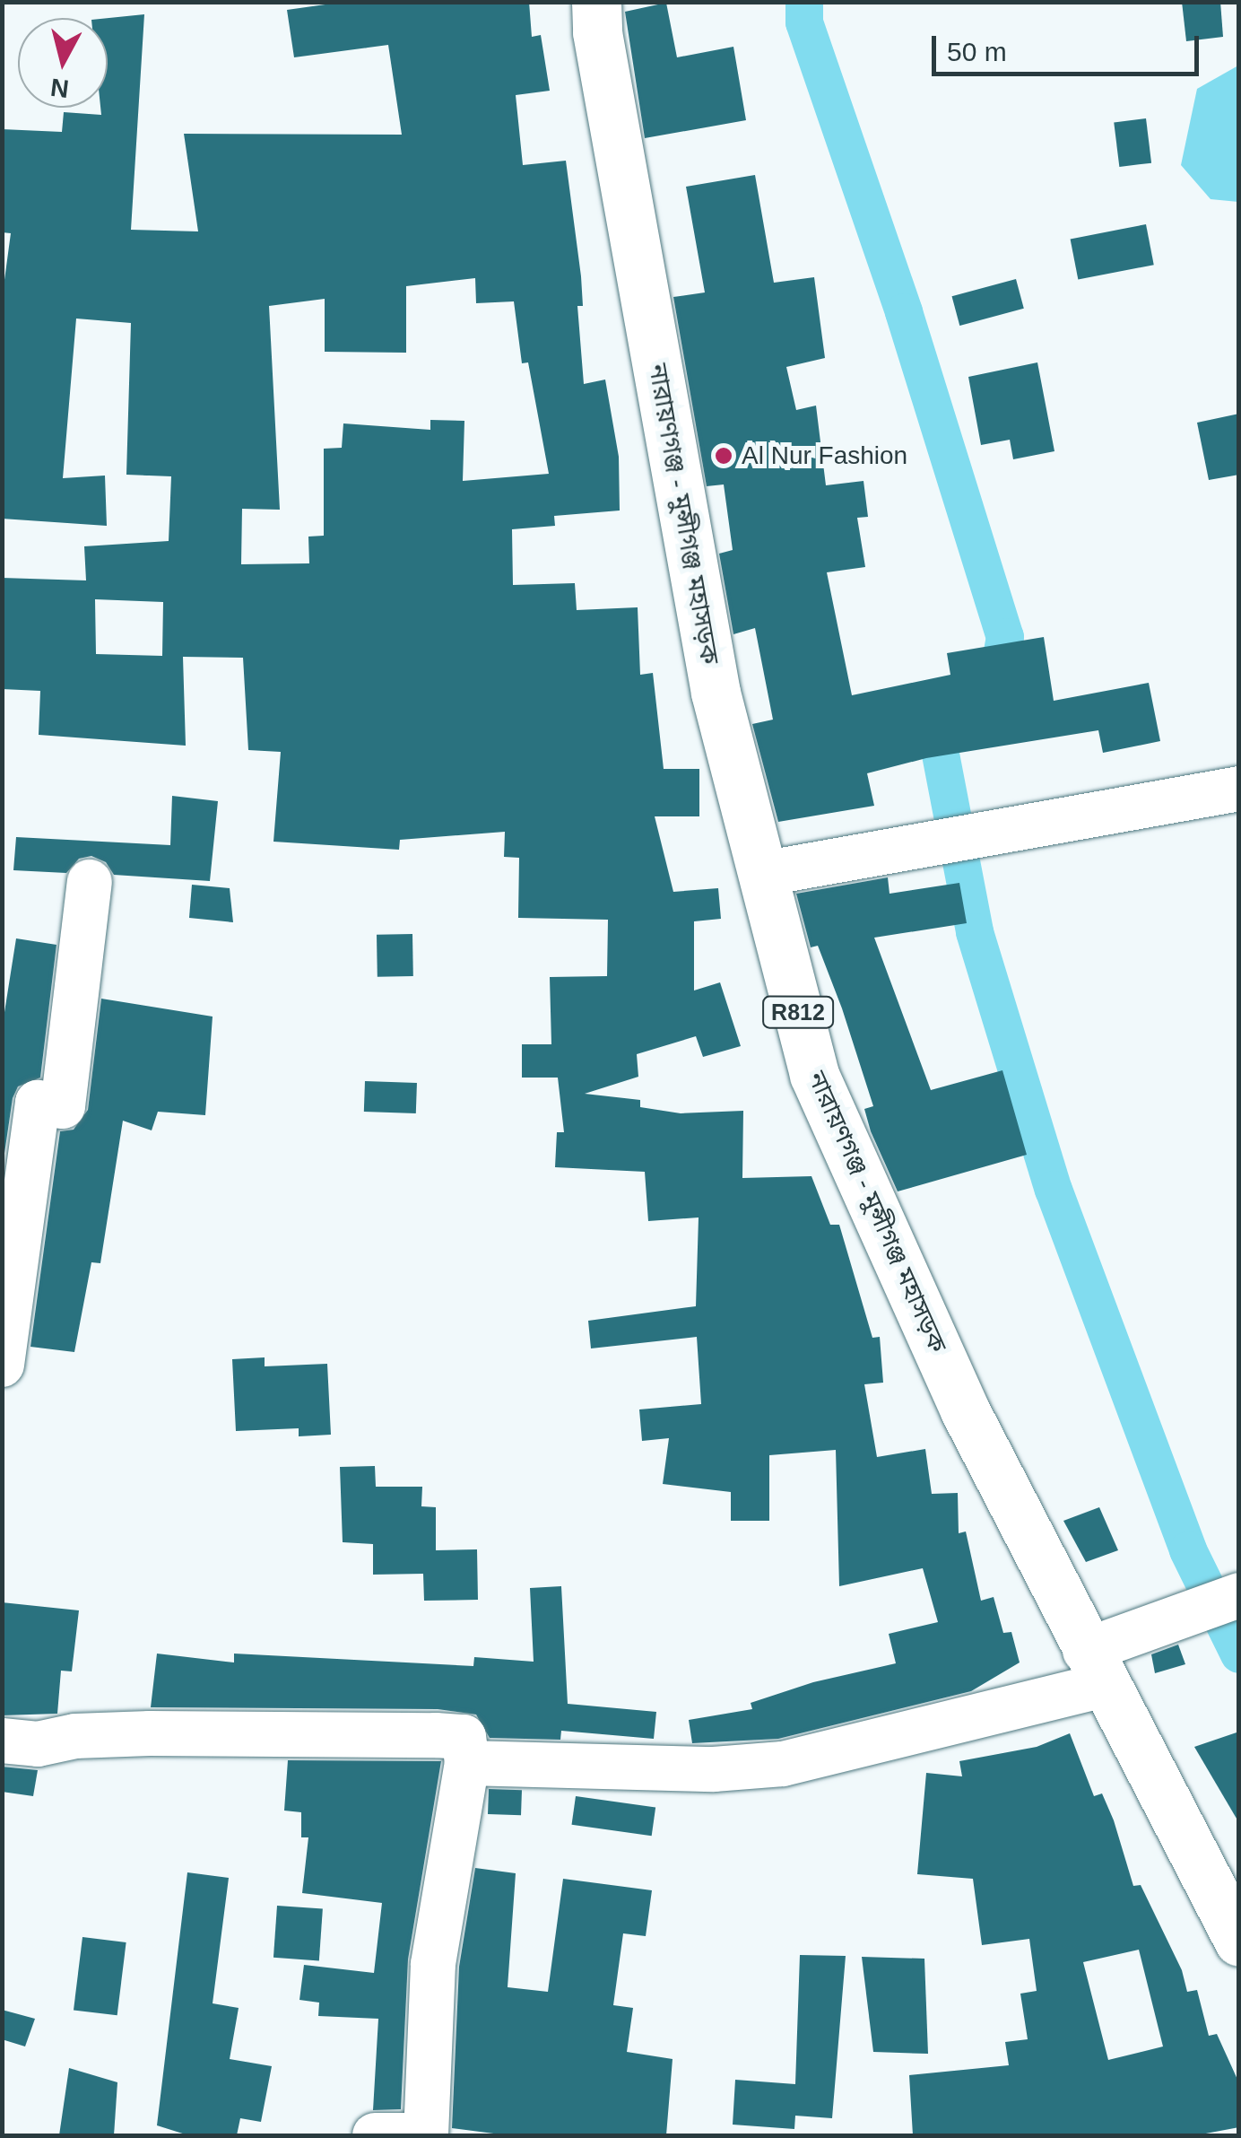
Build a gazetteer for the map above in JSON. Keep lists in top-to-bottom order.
{
  "streets": {
    "main road": ["নারায়ণগঞ্জ - মুন্সীগঞ্জ মহাসড়ক", "R812"]
  },
  "places": ["Al Nur Fashion"],
  "scale_bar": "50 m",
  "north": "bottom"
}
